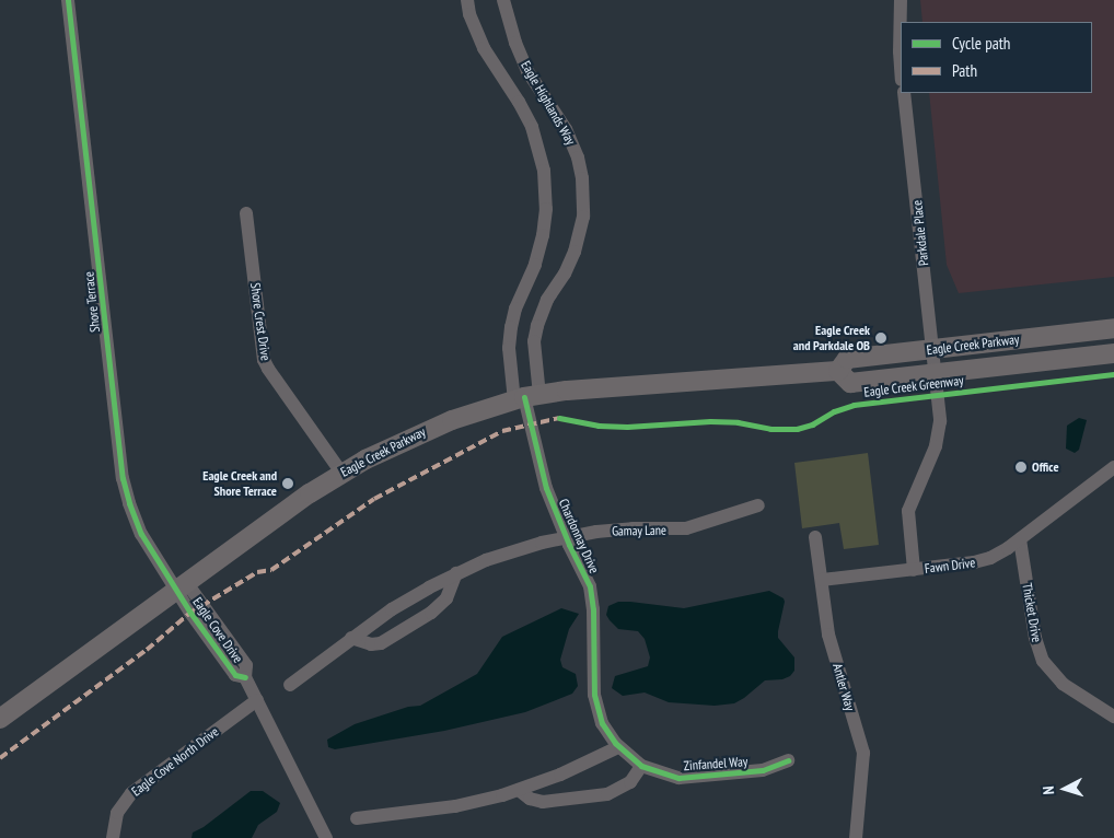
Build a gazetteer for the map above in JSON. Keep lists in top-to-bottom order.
{
  "streets": {
    "main road": ["Eagle Creek Parkway"],
    "street": [
      "Eagle Highlands Way",
      "Parkdale Place",
      "Shore Terrace",
      "Shore Crest Drive",
      "Gamay Lane",
      "Chardonnay Drive",
      "Fawn Drive",
      "Thicket Drive",
      "Eagle Cove Drive",
      "Antler Way",
      "Eagle Cove North Drive",
      "Zinfandel Way"
    ],
    "cycle path": ["Eagle Creek Greenway"]
  },
  "crossings": [
    ["Eagle Highlands Way", "Eagle Creek Parkway"],
    ["Eagle Highlands Way", "Chardonnay Drive"],
    ["Parkdale Place", "Eagle Creek Parkway"],
    ["Parkdale Place", "Fawn Drive"],
    ["Shore Terrace", "Eagle Creek Parkway"],
    ["Shore Terrace", "Eagle Cove Drive"],
    ["Shore Crest Drive", "Eagle Creek Parkway"],
    ["Eagle Creek Parkway", "Chardonnay Drive"],
    ["Eagle Creek Parkway", "Eagle Cove Drive"],
    ["Gamay Lane", "Chardonnay Drive"],
    ["Chardonnay Drive", "Zinfandel Way"],
    ["Fawn Drive", "Thicket Drive"],
    ["Fawn Drive", "Antler Way"],
    ["Eagle Cove Drive", "Eagle Cove North Drive"]
  ],
  "places": ["Eagle Creek and Parkdale OB", "Office", "Eagle Creek and Shore Terrace"],
  "legend": ["Cycle path", "Path"],
  "north": "left"
}
